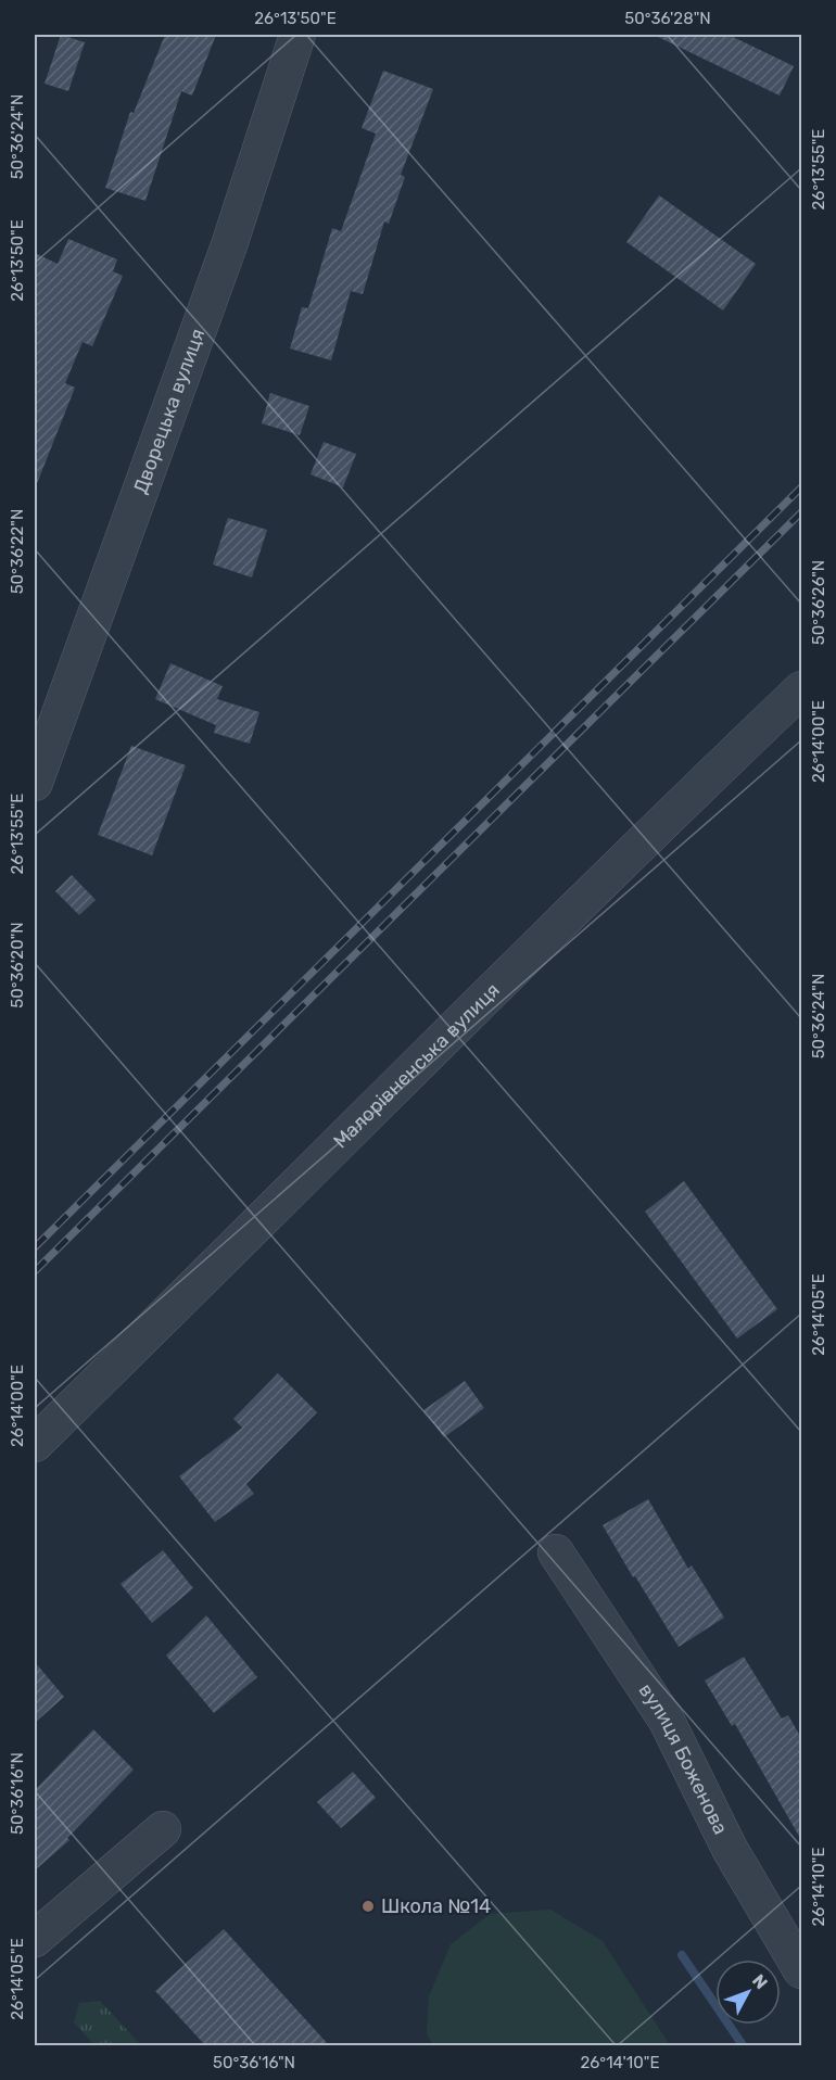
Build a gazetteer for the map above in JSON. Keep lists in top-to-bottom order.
{
  "streets": {
    "street": ["Дворецька вулиця", "Малорівненська вулиця", "вулиця Боженова"]
  },
  "places": ["Школа №14"],
  "north": "top right",
  "coordinates": [
    "26°13'50\"E",
    "50°36'28\"N",
    "50°36'24\"N",
    "26°13'55\"E",
    "50°36'22\"N",
    "50°36'26\"N",
    "26°14'00\"E",
    "50°36'20\"N",
    "26°14'05\"E",
    "50°36'16\"N",
    "26°14'10\"E"
  ]
}
